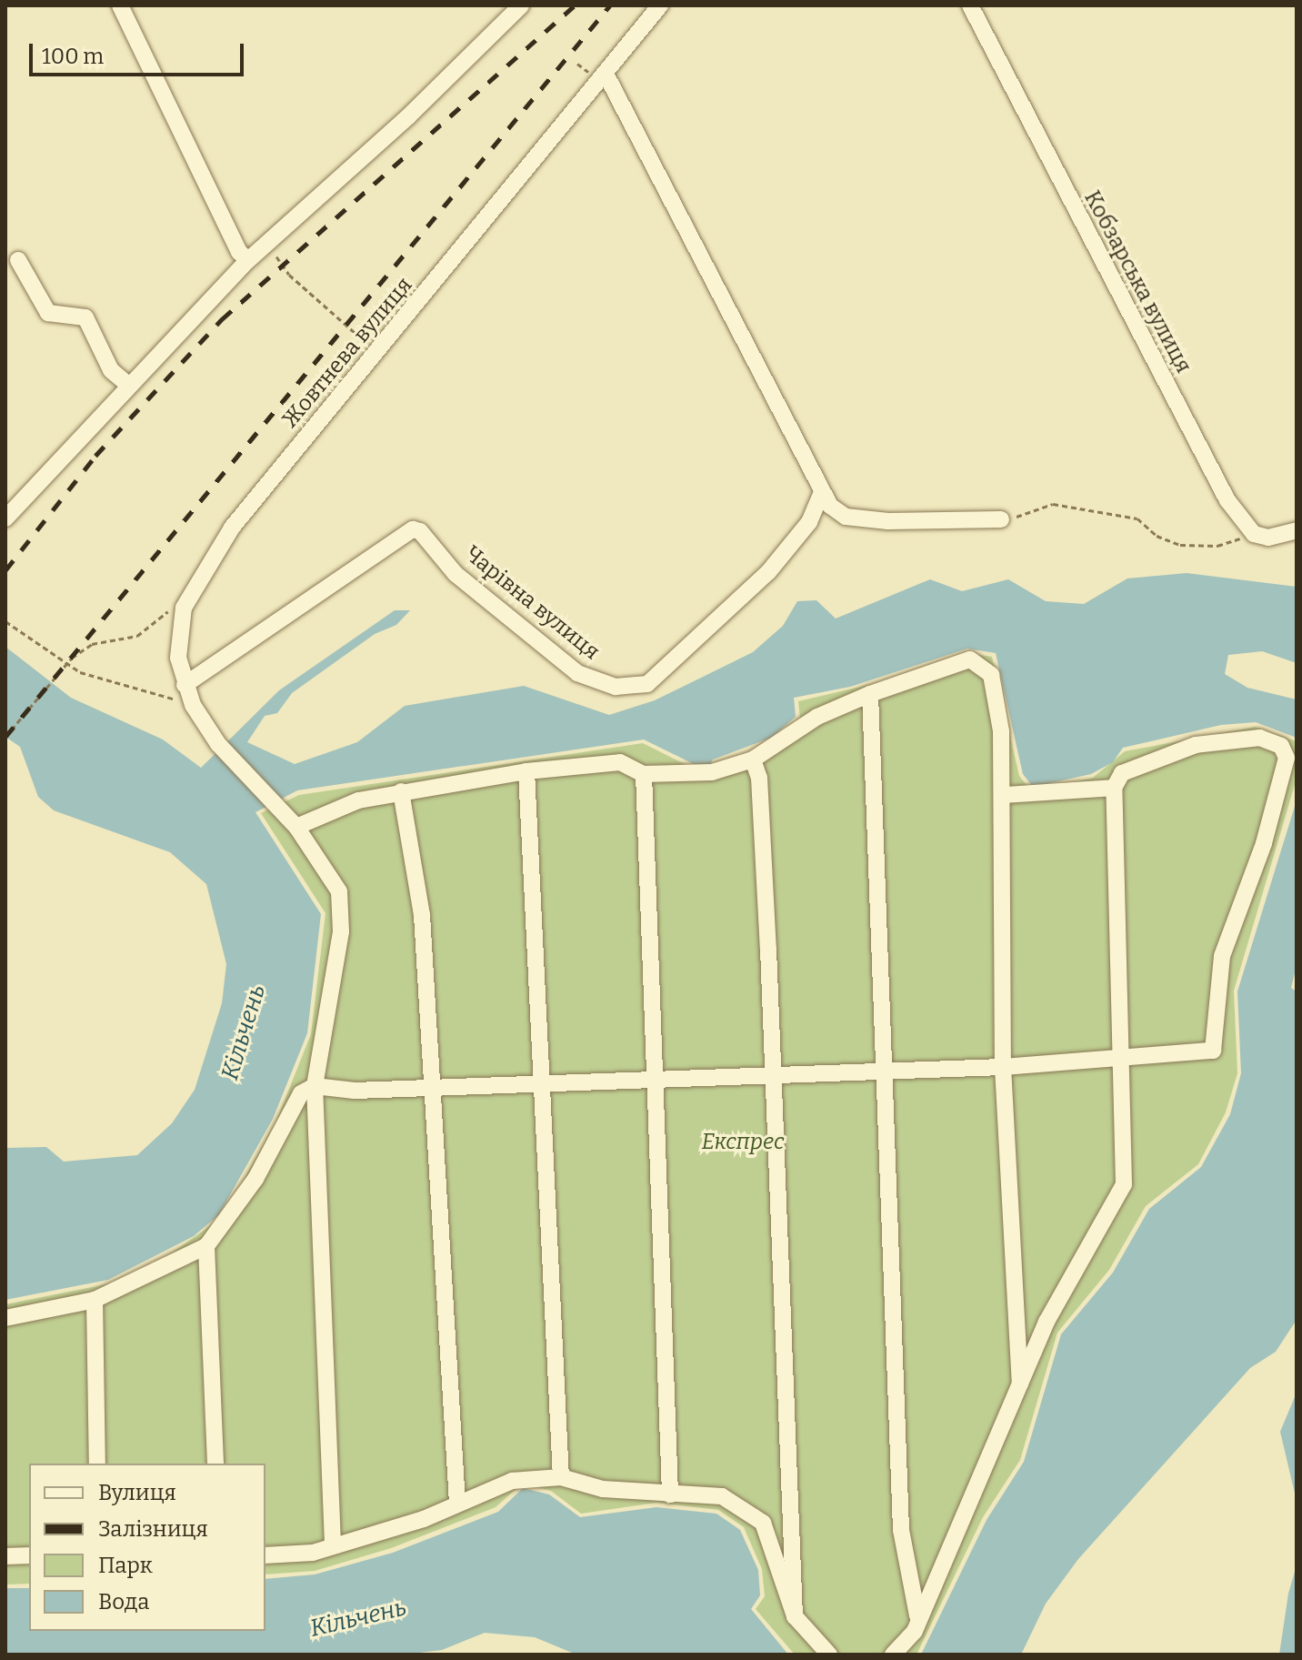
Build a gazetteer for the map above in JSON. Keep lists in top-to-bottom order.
{
  "streets": {
    "street": ["Кобзарська вулиця", "Жовтнева вулиця", "Чарівна вулиця"]
  },
  "crossings": [
    ["Жовтнева вулиця", "Чарівна вулиця"]
  ],
  "water": ["Кільчень"],
  "parks": ["Експрес"],
  "legend": [
    "Вулиця",
    "Залізниця",
    "Парк",
    "Вода"
  ],
  "scale_bar": "100 m"
}
